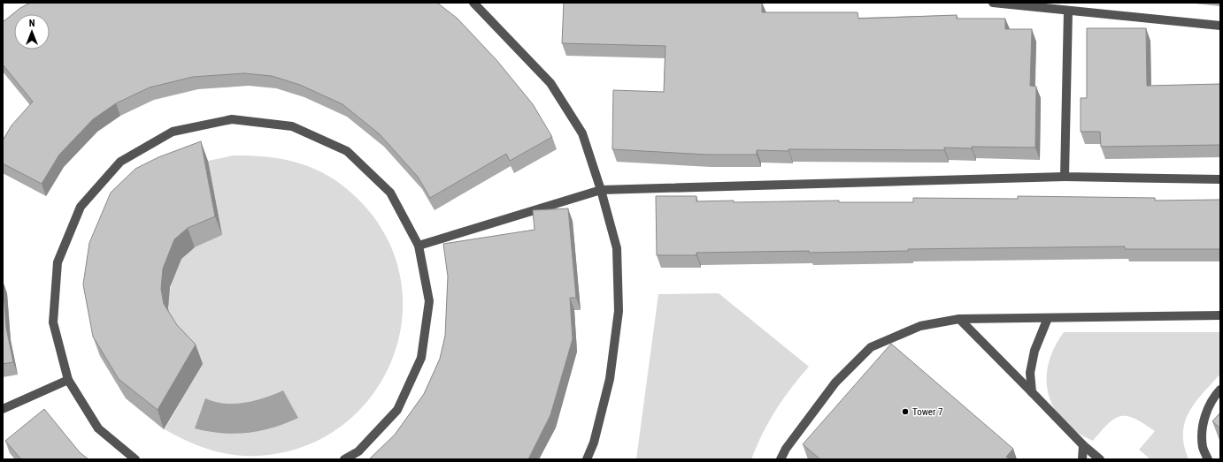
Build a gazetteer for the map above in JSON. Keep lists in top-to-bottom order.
{
  "places": ["Tower 7"],
  "north": "top"
}
